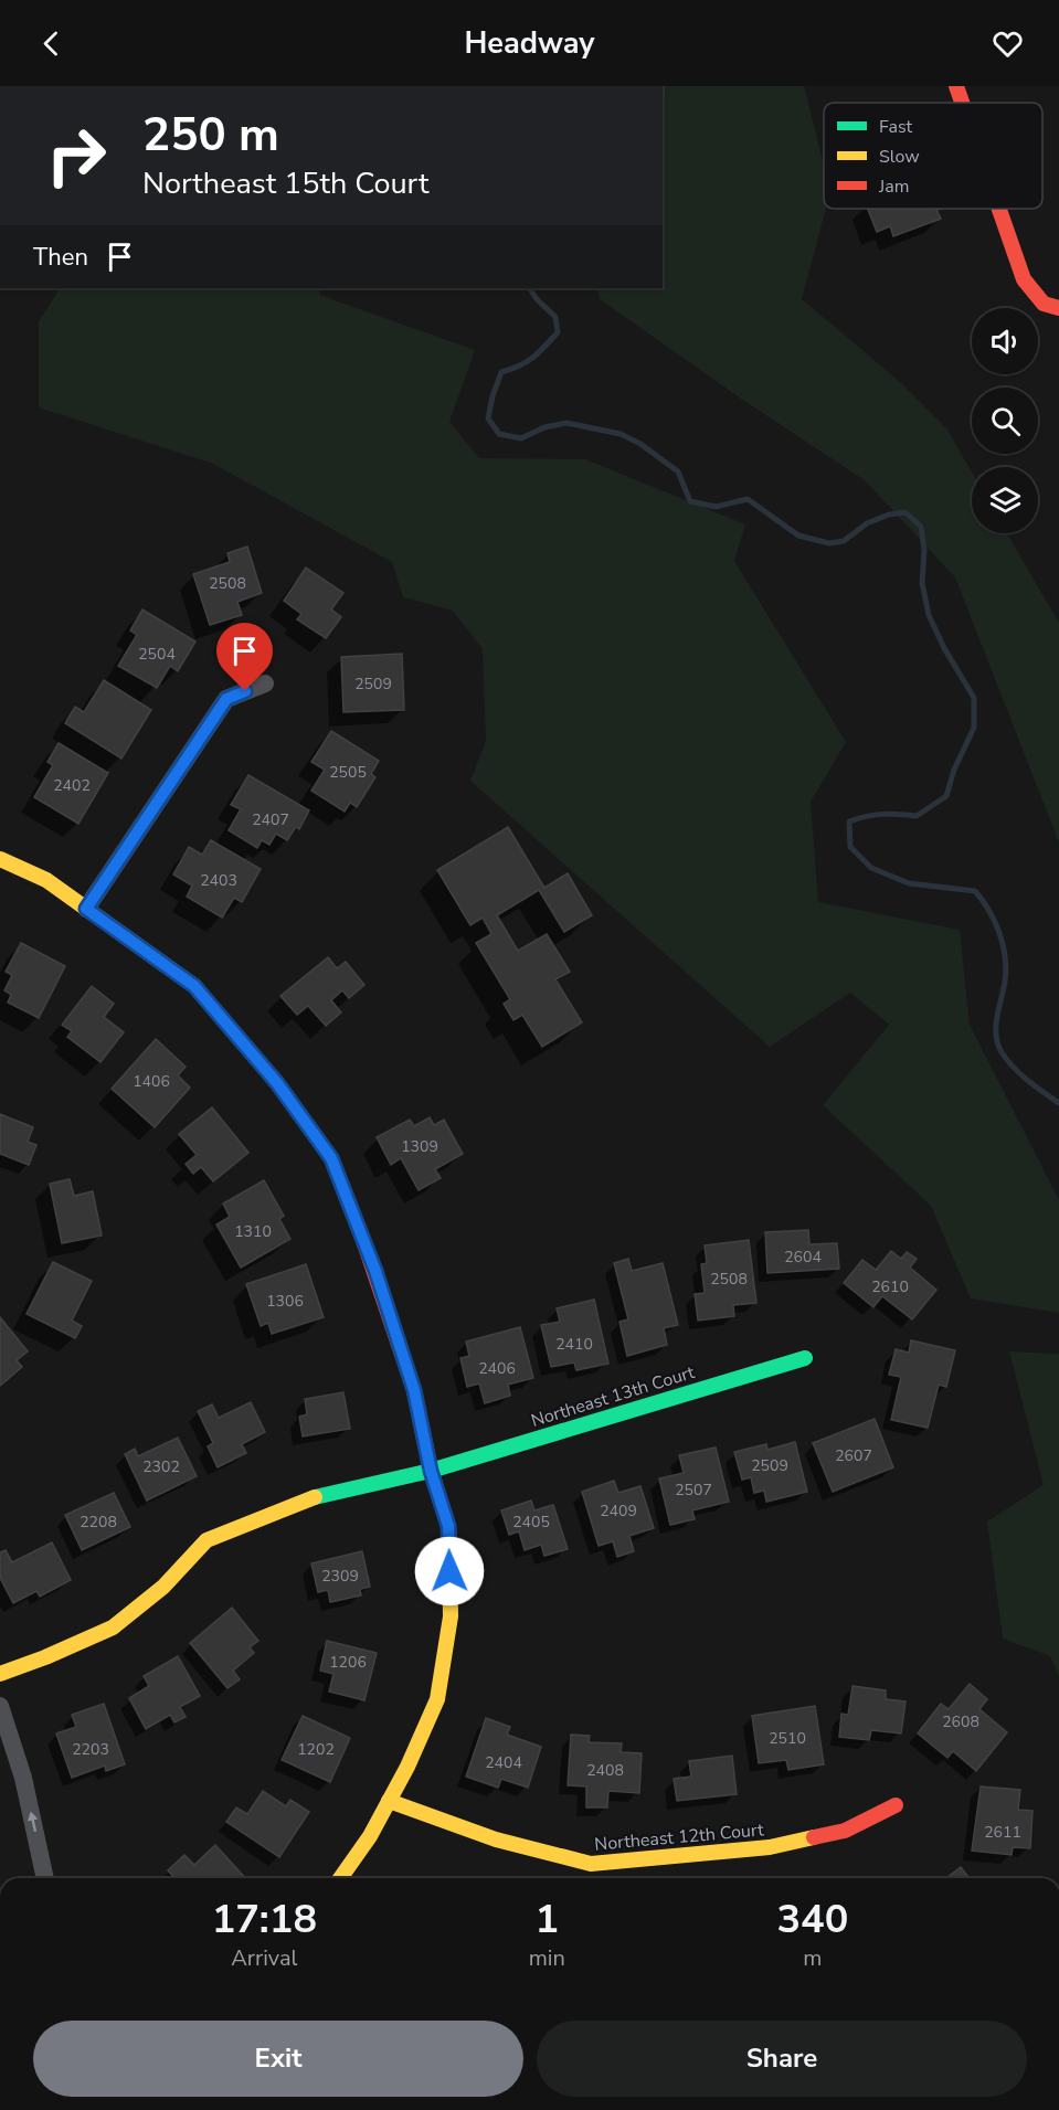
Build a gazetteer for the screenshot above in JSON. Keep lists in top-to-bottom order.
{
  "streets": {
    "street": ["Northeast 13th Court", "Northeast 12th Court"]
  },
  "house_numbers": [
    "2508",
    "2504",
    "2509",
    "2505",
    "2402",
    "2407",
    "2403",
    "1406",
    "1309",
    "1310",
    "2604",
    "2508",
    "2610",
    "1306",
    "2410",
    "2406",
    "2607",
    "2509",
    "2302",
    "2507",
    "2409",
    "2208",
    "2405",
    "2309",
    "1206",
    "2608",
    "2510",
    "2203",
    "1202",
    "2404",
    "2408",
    "2611"
  ],
  "legend": ["Fast", "Slow", "Jam"],
  "page": {
    "header": "Headway",
    "turn": ["250 m", "Northeast 15th Court"],
    "then": "Then",
    "eta": [
      "17:18",
      "Arrival",
      "1",
      "min",
      "340",
      "m"
    ],
    "buttons": ["Exit", "Share"]
  }
}
